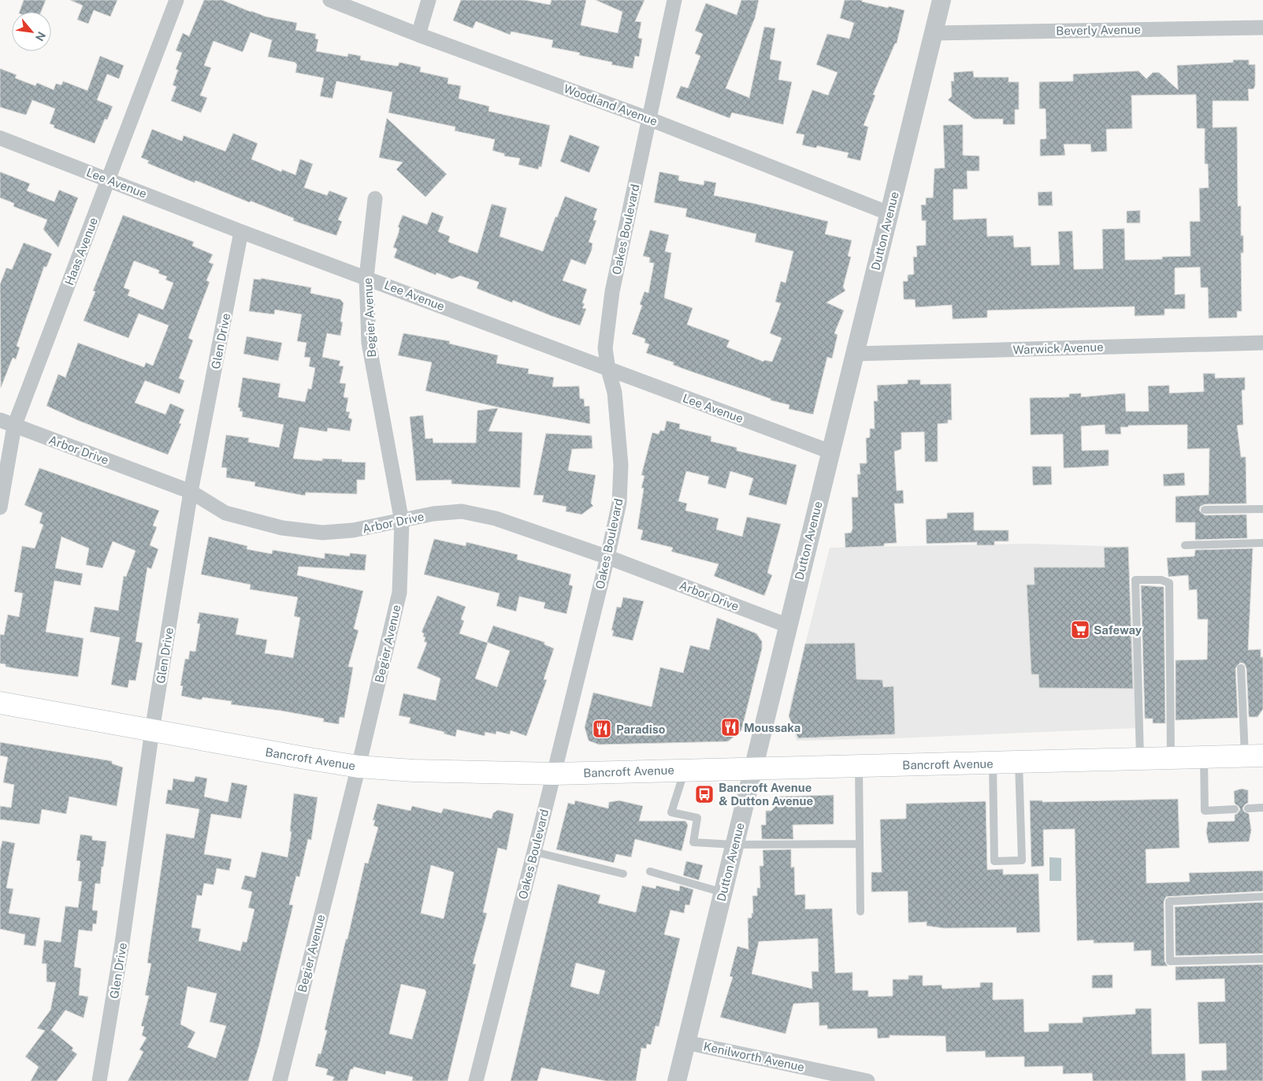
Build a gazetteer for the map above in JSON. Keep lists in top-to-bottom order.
{
  "streets": {
    "main road": ["Bancroft Avenue"],
    "street": [
      "Beverly Avenue",
      "Woodland Avenue",
      "Lee Avenue",
      "Oakes Boulevard",
      "Dutton Avenue",
      "Haas Avenue",
      "Begier Avenue",
      "Glen Drive",
      "Warwick Avenue",
      "Arbor Drive",
      "Kenilworth Avenue"
    ]
  },
  "crossings": [
    ["Beverly Avenue", "Dutton Avenue"],
    ["Woodland Avenue", "Oakes Boulevard"],
    ["Woodland Avenue", "Dutton Avenue"],
    ["Lee Avenue", "Oakes Boulevard"],
    ["Lee Avenue", "Dutton Avenue"],
    ["Lee Avenue", "Haas Avenue"],
    ["Lee Avenue", "Begier Avenue"],
    ["Lee Avenue", "Glen Drive"],
    ["Oakes Boulevard", "Arbor Drive"],
    ["Oakes Boulevard", "Bancroft Avenue"],
    ["Dutton Avenue", "Warwick Avenue"],
    ["Dutton Avenue", "Arbor Drive"],
    ["Dutton Avenue", "Bancroft Avenue"],
    ["Dutton Avenue", "Kenilworth Avenue"],
    ["Haas Avenue", "Arbor Drive"],
    ["Begier Avenue", "Arbor Drive"],
    ["Begier Avenue", "Bancroft Avenue"],
    ["Glen Drive", "Arbor Drive"],
    ["Glen Drive", "Bancroft Avenue"]
  ],
  "places": {
    "supermarket": ["Safeway"],
    "restaurant": ["Moussaka", "Paradiso"],
    "bus stop": ["Bancroft Avenue & Dutton Avenue"]
  },
  "north": "bottom right"
}
